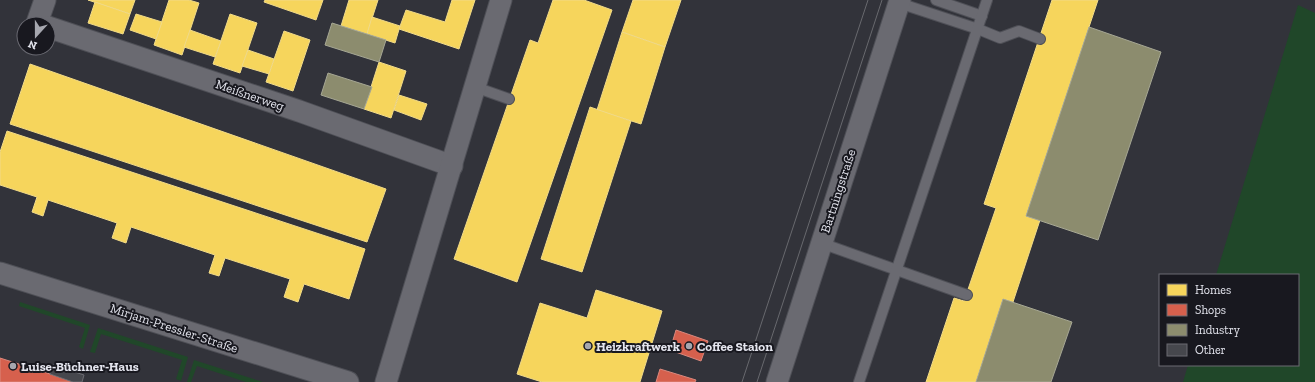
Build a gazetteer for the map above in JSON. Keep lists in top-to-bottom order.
{
  "streets": {
    "street": ["Meißnerweg", "Bartningstraße", "Mirjam-Pressler-Straße"]
  },
  "places": ["Heizkraftwerk", "Coffee Staion", "Luise-Büchner-Haus"],
  "legend": [
    "Homes",
    "Shops",
    "Industry",
    "Other"
  ],
  "north": "bottom"
}
